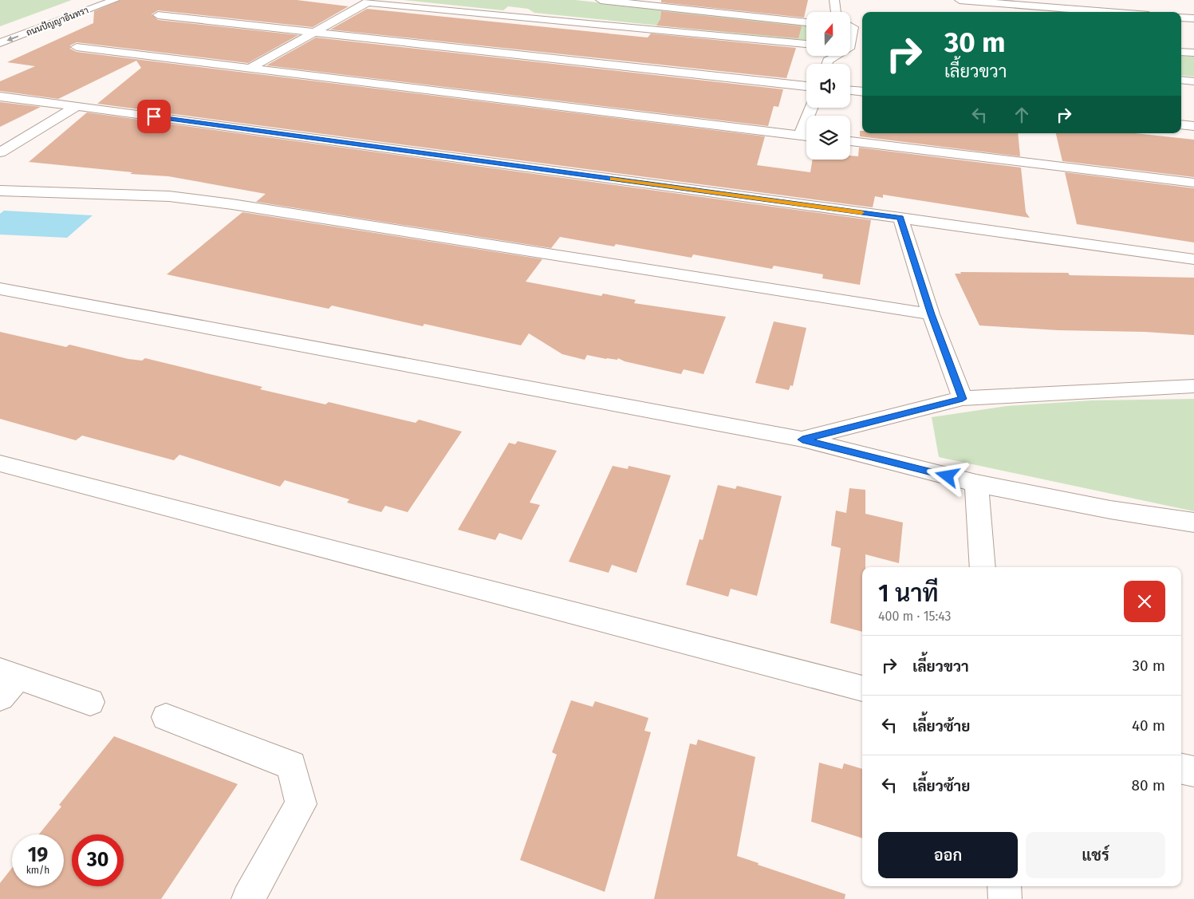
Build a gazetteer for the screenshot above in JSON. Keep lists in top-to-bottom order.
{
  "streets": {
    "street": ["ถนนปัญญาอินทรา"]
  },
  "north": "top",
  "page": {
    "turn": ["30 m", "เลี้ยวขวา"],
    "heading": ["1 นาที", "400 m · 15:43"],
    "list": [
      {
        "name": "เลี้ยวขวา",
        "value": "30 m"
      },
      {
        "name": "เลี้ยวซ้าย",
        "value": "40 m"
      },
      {
        "name": "เลี้ยวซ้าย",
        "value": "80 m"
      }
    ],
    "buttons": ["ออก", "แชร์"],
    "speed": "19 km/h",
    "limit": "30"
  }
}
